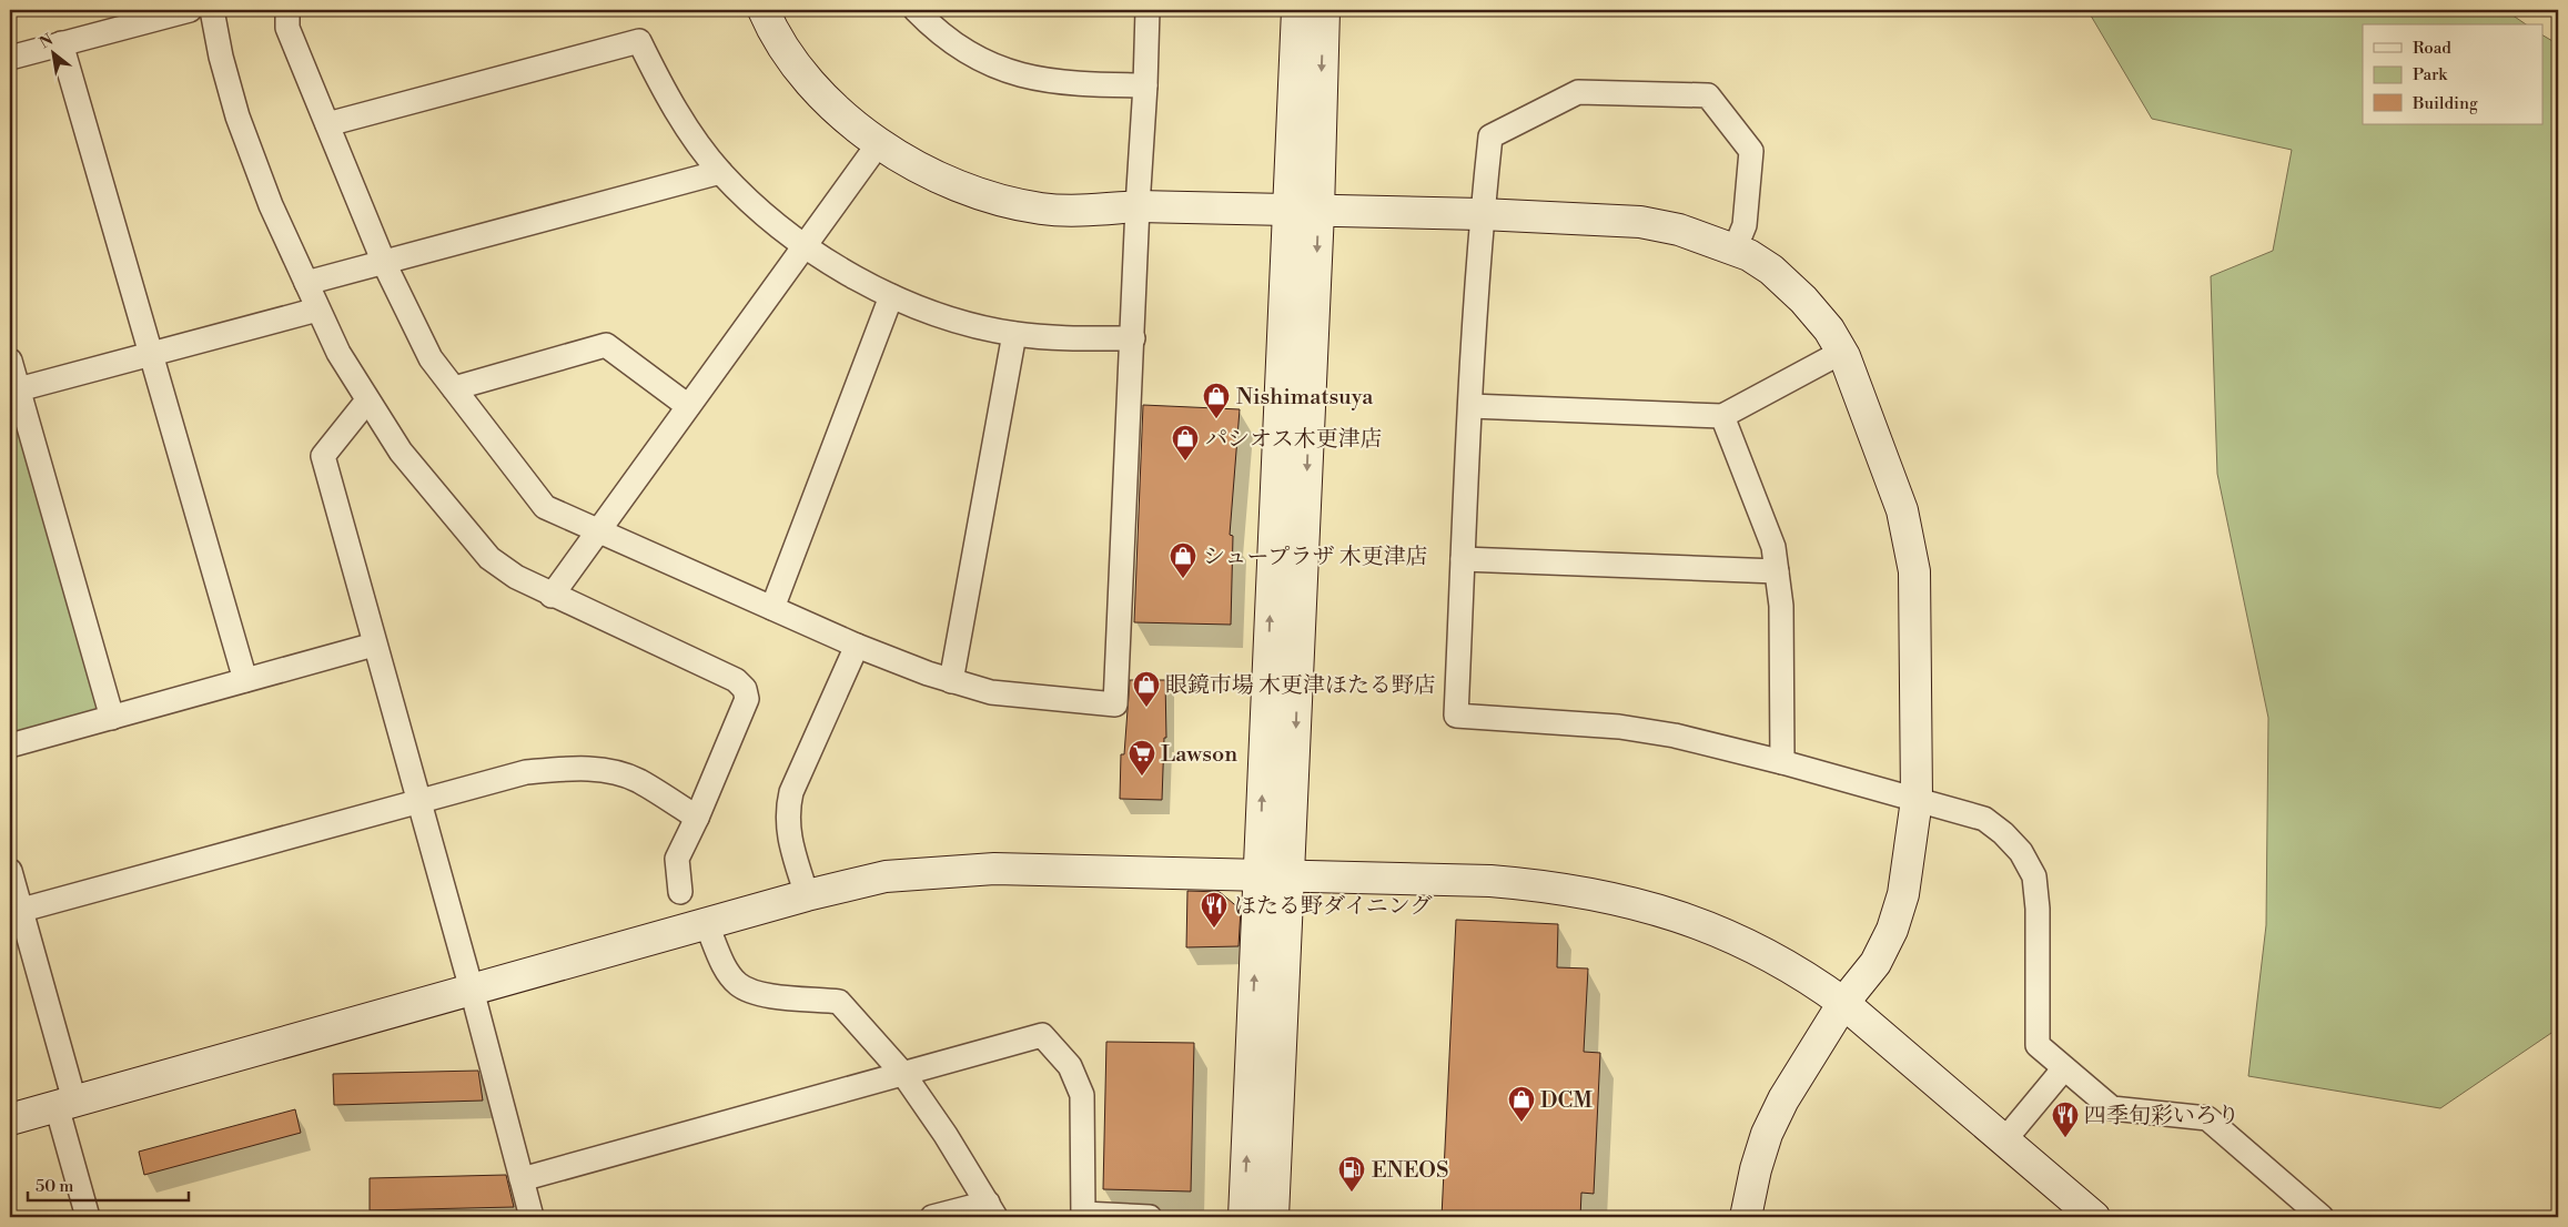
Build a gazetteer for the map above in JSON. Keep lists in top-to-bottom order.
{
  "places": {
    "shop": [
      "Nishimatsuya",
      "パシオス木更津店",
      "シュープラザ 木更津店",
      "眼鏡市場 木更津ほたる野店",
      "DCM"
    ],
    "supermarket": ["Lawson"],
    "restaurant": ["ほたる野ダイニング", "四季旬彩いろり"],
    "fuel station": ["ENEOS"]
  },
  "legend": ["Road", "Park", "Building"],
  "scale_bar": "50 m",
  "north": "top left"
}
